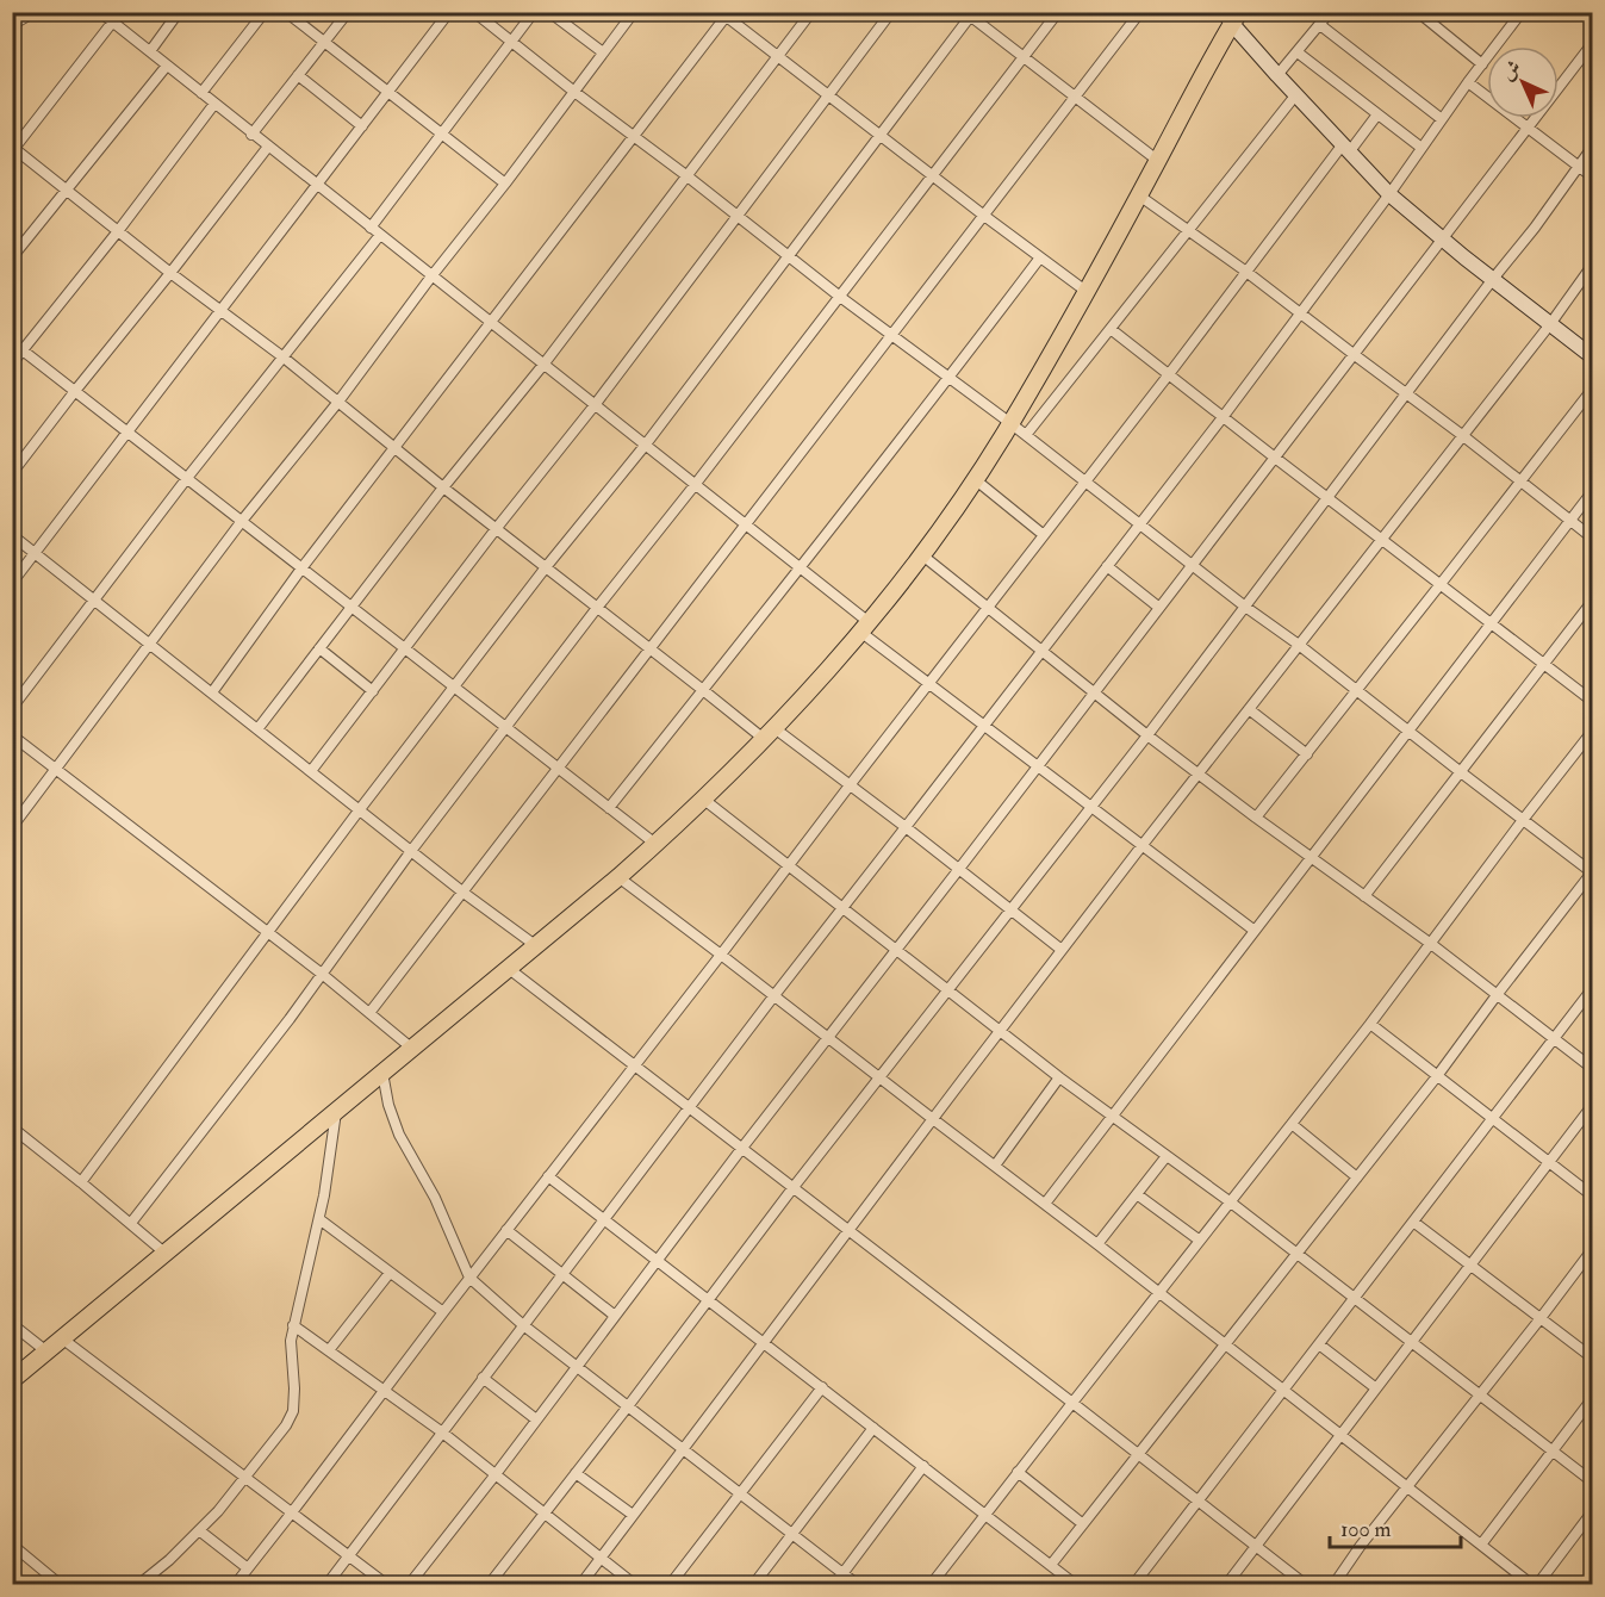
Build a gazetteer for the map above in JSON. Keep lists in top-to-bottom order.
{
  "scale_bar": "100 m",
  "north": "top left"
}
